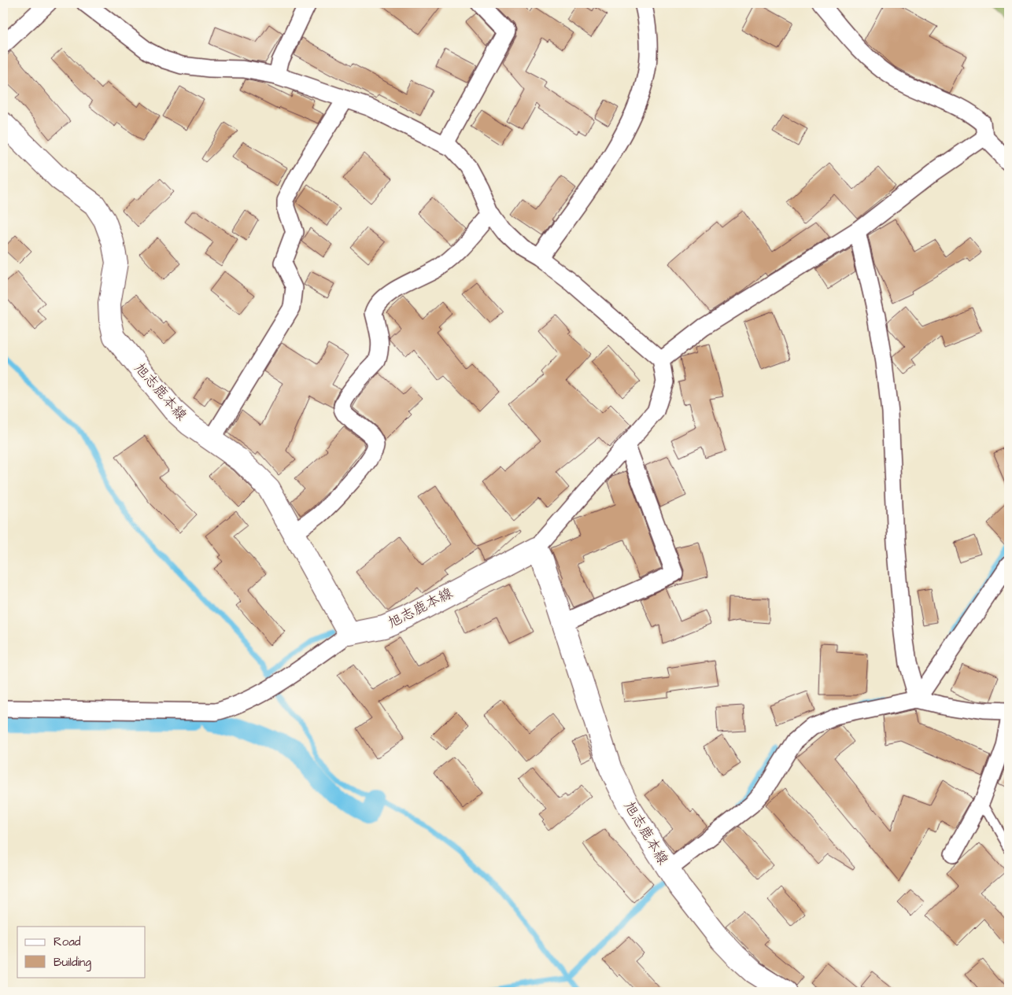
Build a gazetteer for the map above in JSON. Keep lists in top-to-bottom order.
{
  "streets": {
    "main road": ["旭志鹿本線"]
  },
  "legend": ["Road", "Building"]
}
